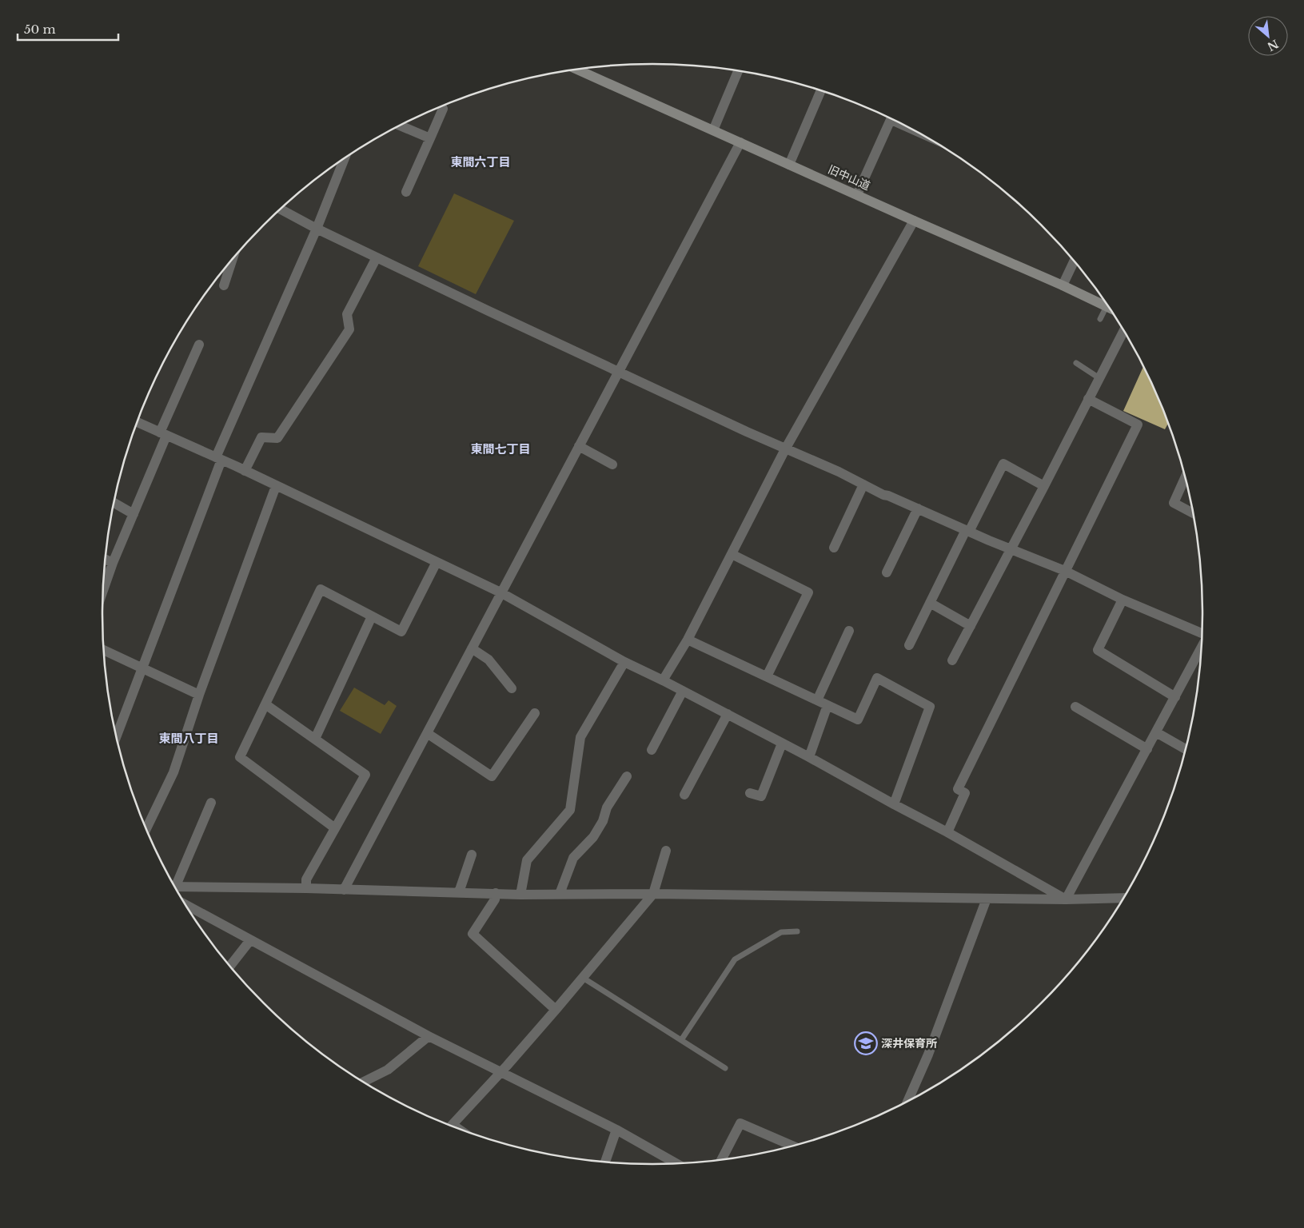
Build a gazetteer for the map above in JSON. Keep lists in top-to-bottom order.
{
  "streets": {
    "main road": ["旧中山道"]
  },
  "districts": ["東間六丁目", "東間七丁目", "東間八丁目"],
  "places": {
    "school or university": ["深井保育所"]
  },
  "scale_bar": "50 m",
  "north": "bottom right"
}
